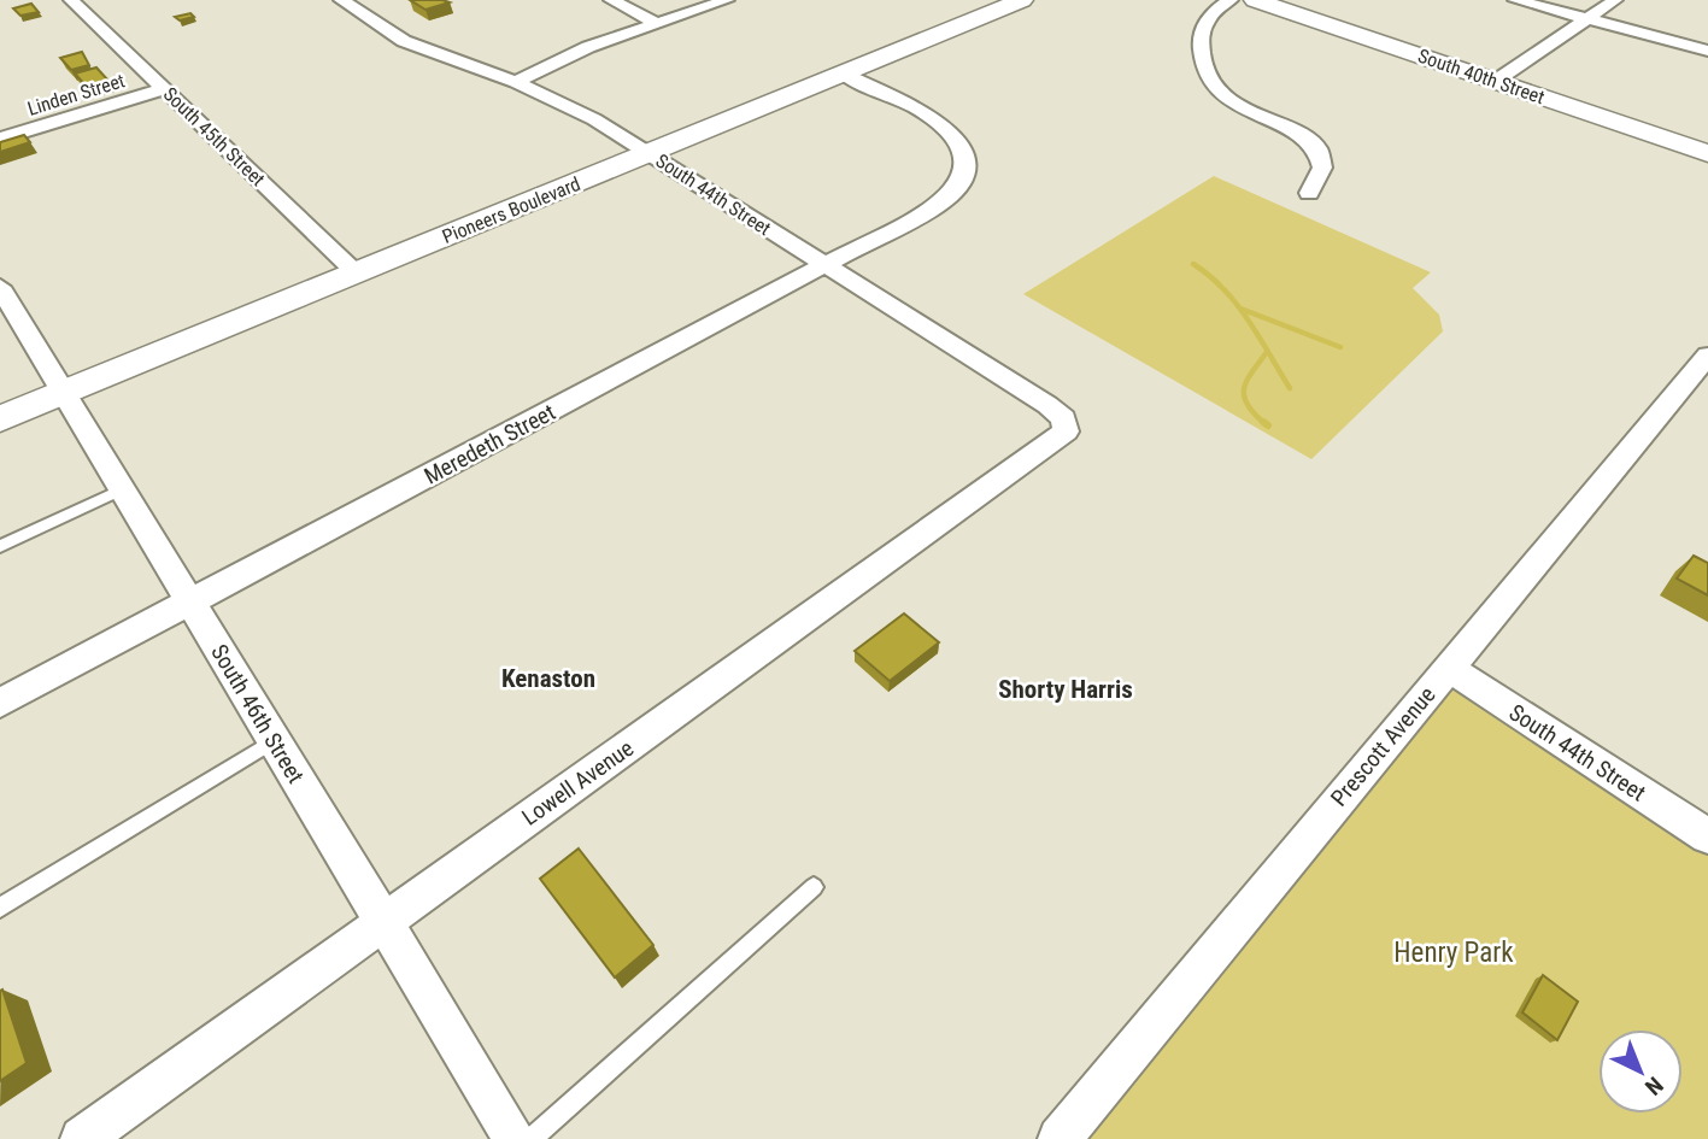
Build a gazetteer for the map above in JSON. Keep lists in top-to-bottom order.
{
  "streets": {
    "main road": ["South 40th Street", "Pioneers Boulevard"],
    "street": [
      "Linden Street",
      "South 45th Street",
      "South 44th Street",
      "Meredeth Street",
      "South 46th Street",
      "Prescott Avenue",
      "Lowell Avenue"
    ]
  },
  "crossings": [
    ["Linden Street", "South 45th Street"],
    ["South 45th Street", "Pioneers Boulevard"],
    ["South 44th Street", "Pioneers Boulevard"],
    ["South 44th Street", "Meredeth Street"],
    ["South 44th Street", "Prescott Avenue"],
    ["South 44th Street", "Lowell Avenue"],
    ["Pioneers Boulevard", "Meredeth Street"],
    ["Pioneers Boulevard", "South 46th Street"],
    ["Meredeth Street", "South 46th Street"],
    ["South 46th Street", "Lowell Avenue"]
  ],
  "districts": ["Kenaston", "Shorty Harris"],
  "parks": ["Henry Park"],
  "north": "bottom right"
}
